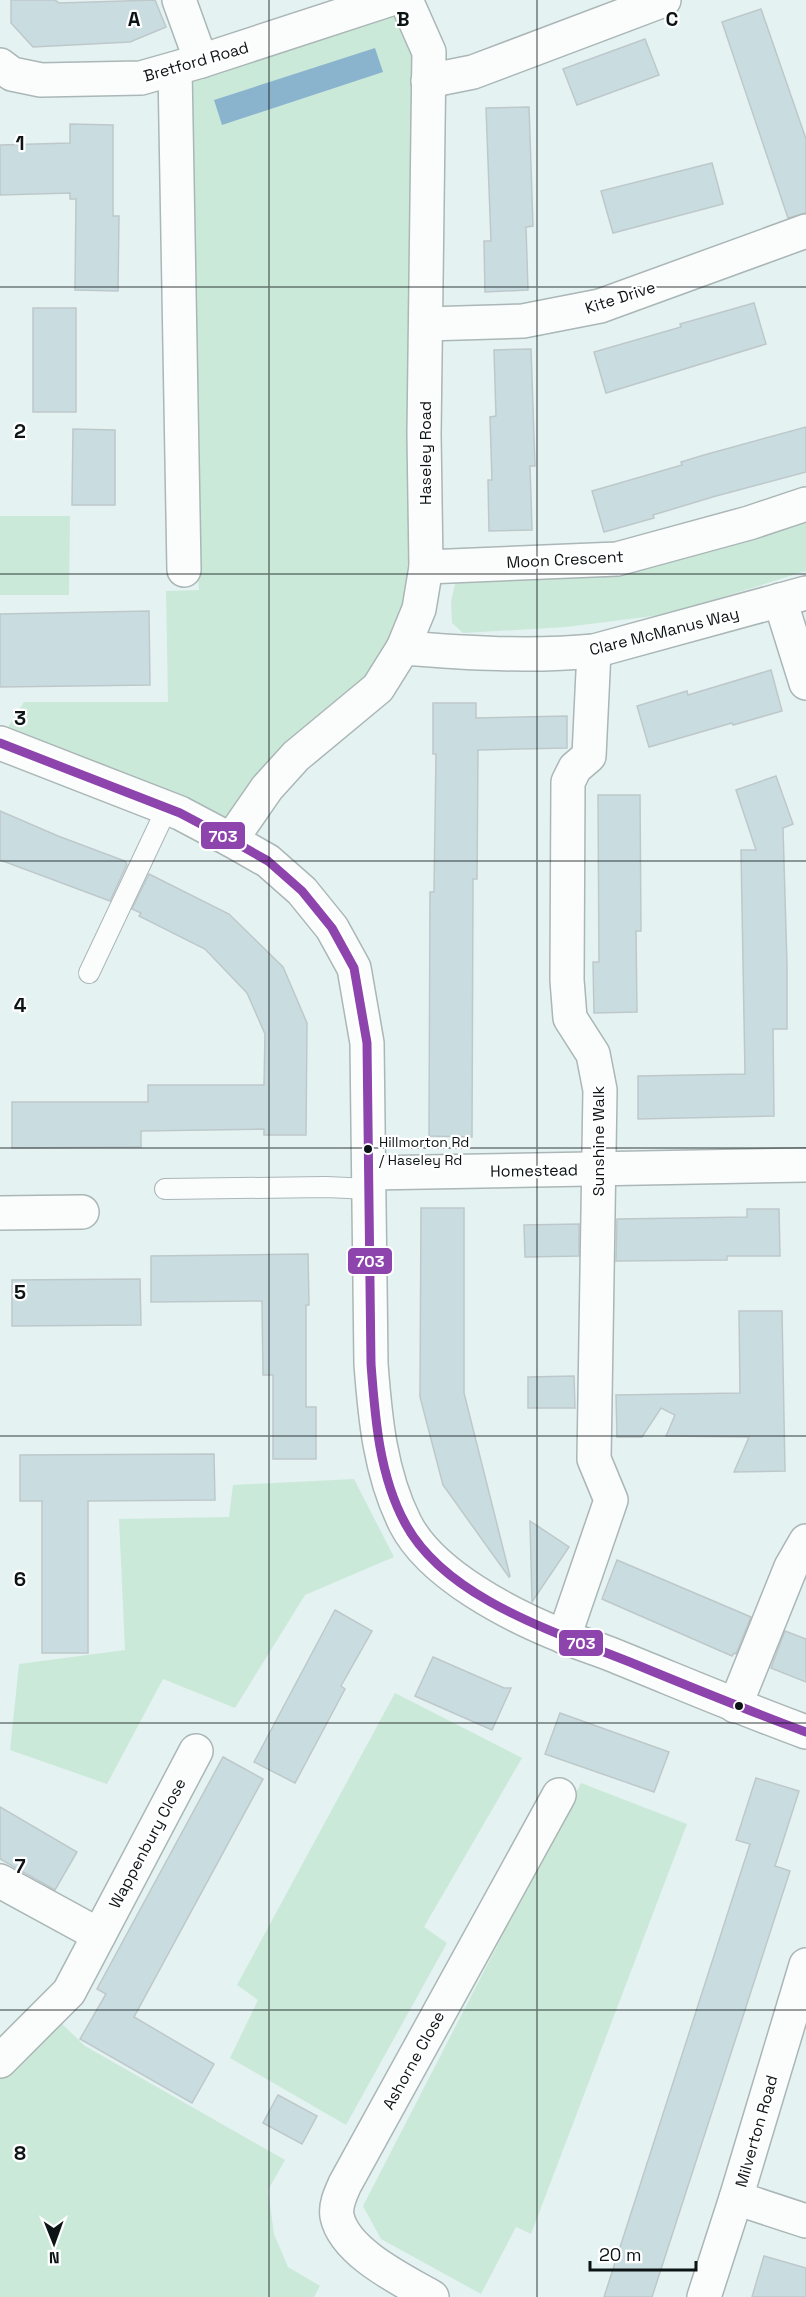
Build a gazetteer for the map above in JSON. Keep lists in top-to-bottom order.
{
  "streets": {
    "street": [
      "Bretford Road",
      "Kite Drive",
      "Haseley Road",
      "Moon Crescent",
      "Clare McManus Way",
      "Sunshine Walk",
      "Homestead",
      "Wappenbury Close",
      "Ashorne Close",
      "Milverton Road"
    ]
  },
  "crossings": [
    ["Kite Drive", "Haseley Road"],
    ["Haseley Road", "Moon Crescent"],
    ["Haseley Road", "Clare McManus Way"],
    ["Clare McManus Way", "Sunshine Walk"],
    ["Sunshine Walk", "Homestead"]
  ],
  "places": ["Hillmorton Rd / Haseley Rd"],
  "lines": ["transit line 703"],
  "scale_bar": "20 m",
  "north": "bottom",
  "grid": {
    "columns": ["A", "B", "C"],
    "rows": [
      "1",
      "2",
      "3",
      "4",
      "5",
      "6",
      "7",
      "8"
    ]
  }
}
